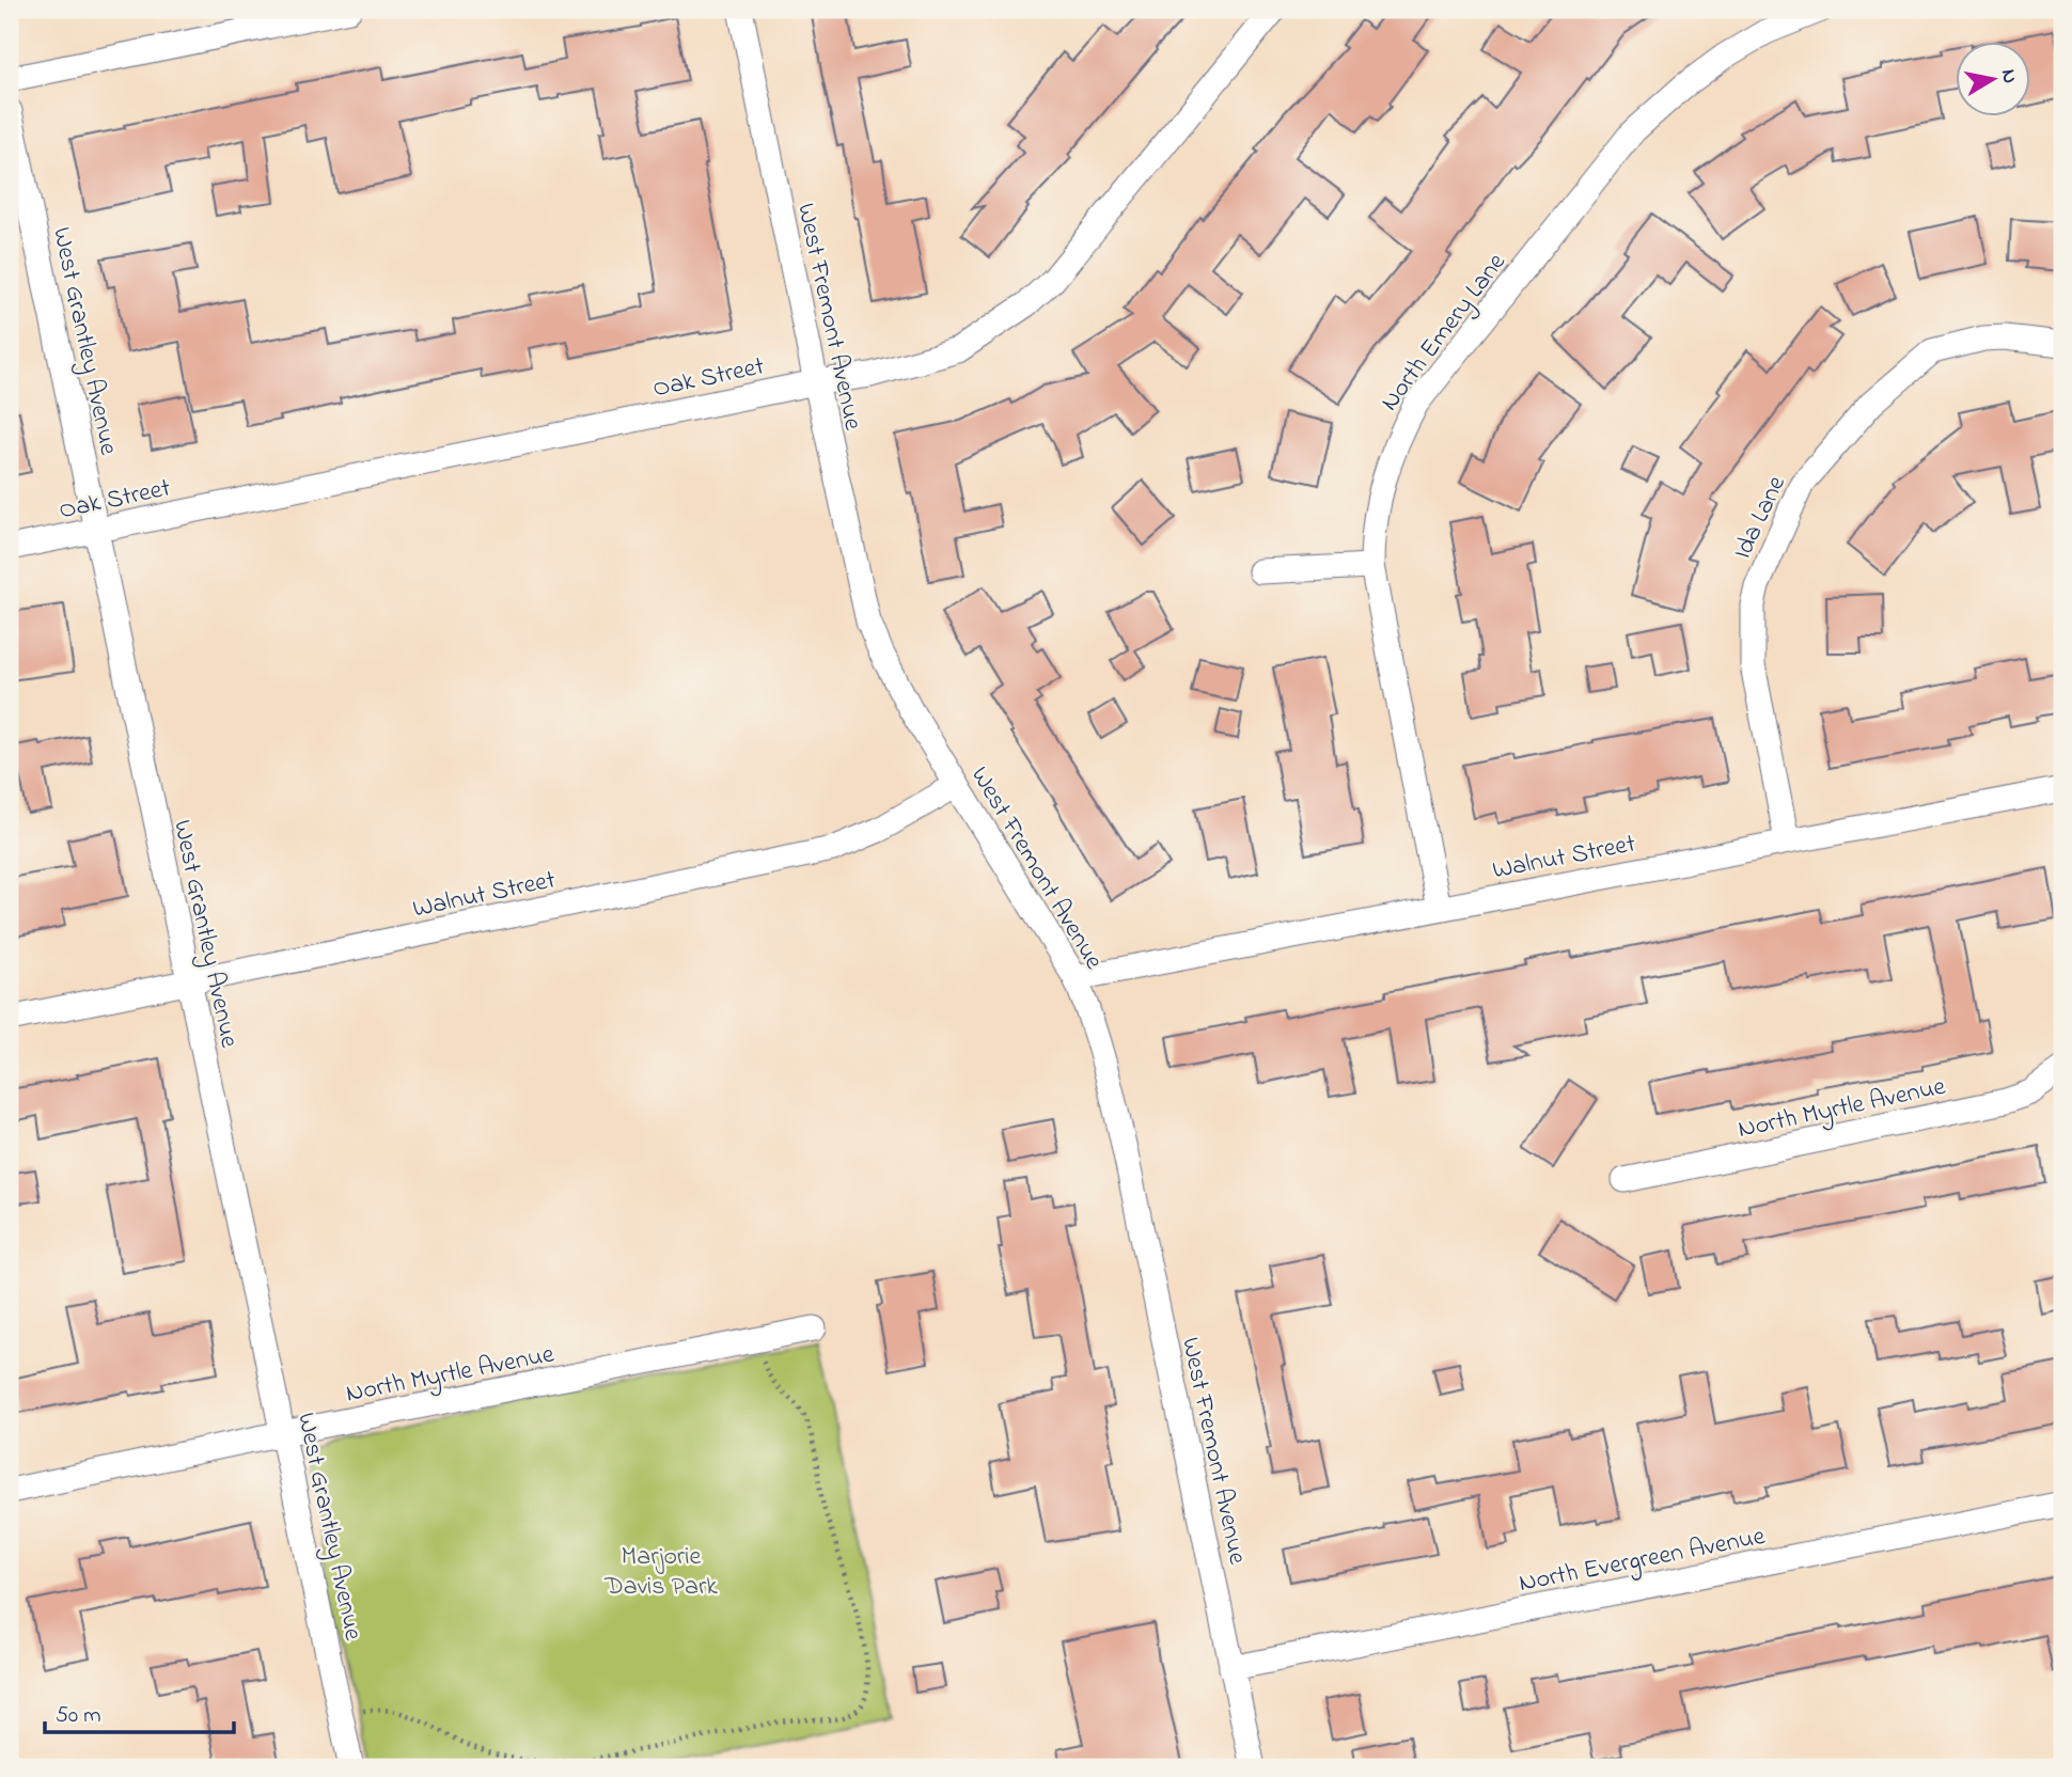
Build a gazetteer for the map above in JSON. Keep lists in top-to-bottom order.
{
  "streets": {
    "street": [
      "West Fremont Avenue",
      "North Emery Lane",
      "West Grantley Avenue",
      "Oak Street",
      "Ida Lane",
      "Walnut Street",
      "North Myrtle Avenue",
      "North Evergreen Avenue"
    ]
  },
  "crossings": [
    ["West Fremont Avenue", "Oak Street"],
    ["West Fremont Avenue", "Walnut Street"],
    ["West Fremont Avenue", "North Evergreen Avenue"],
    ["North Emery Lane", "Walnut Street"],
    ["West Grantley Avenue", "Oak Street"],
    ["West Grantley Avenue", "Walnut Street"],
    ["West Grantley Avenue", "North Myrtle Avenue"],
    ["Ida Lane", "Walnut Street"]
  ],
  "parks": ["Marjorie Davis Park"],
  "scale_bar": "50 m",
  "north": "right"
}
